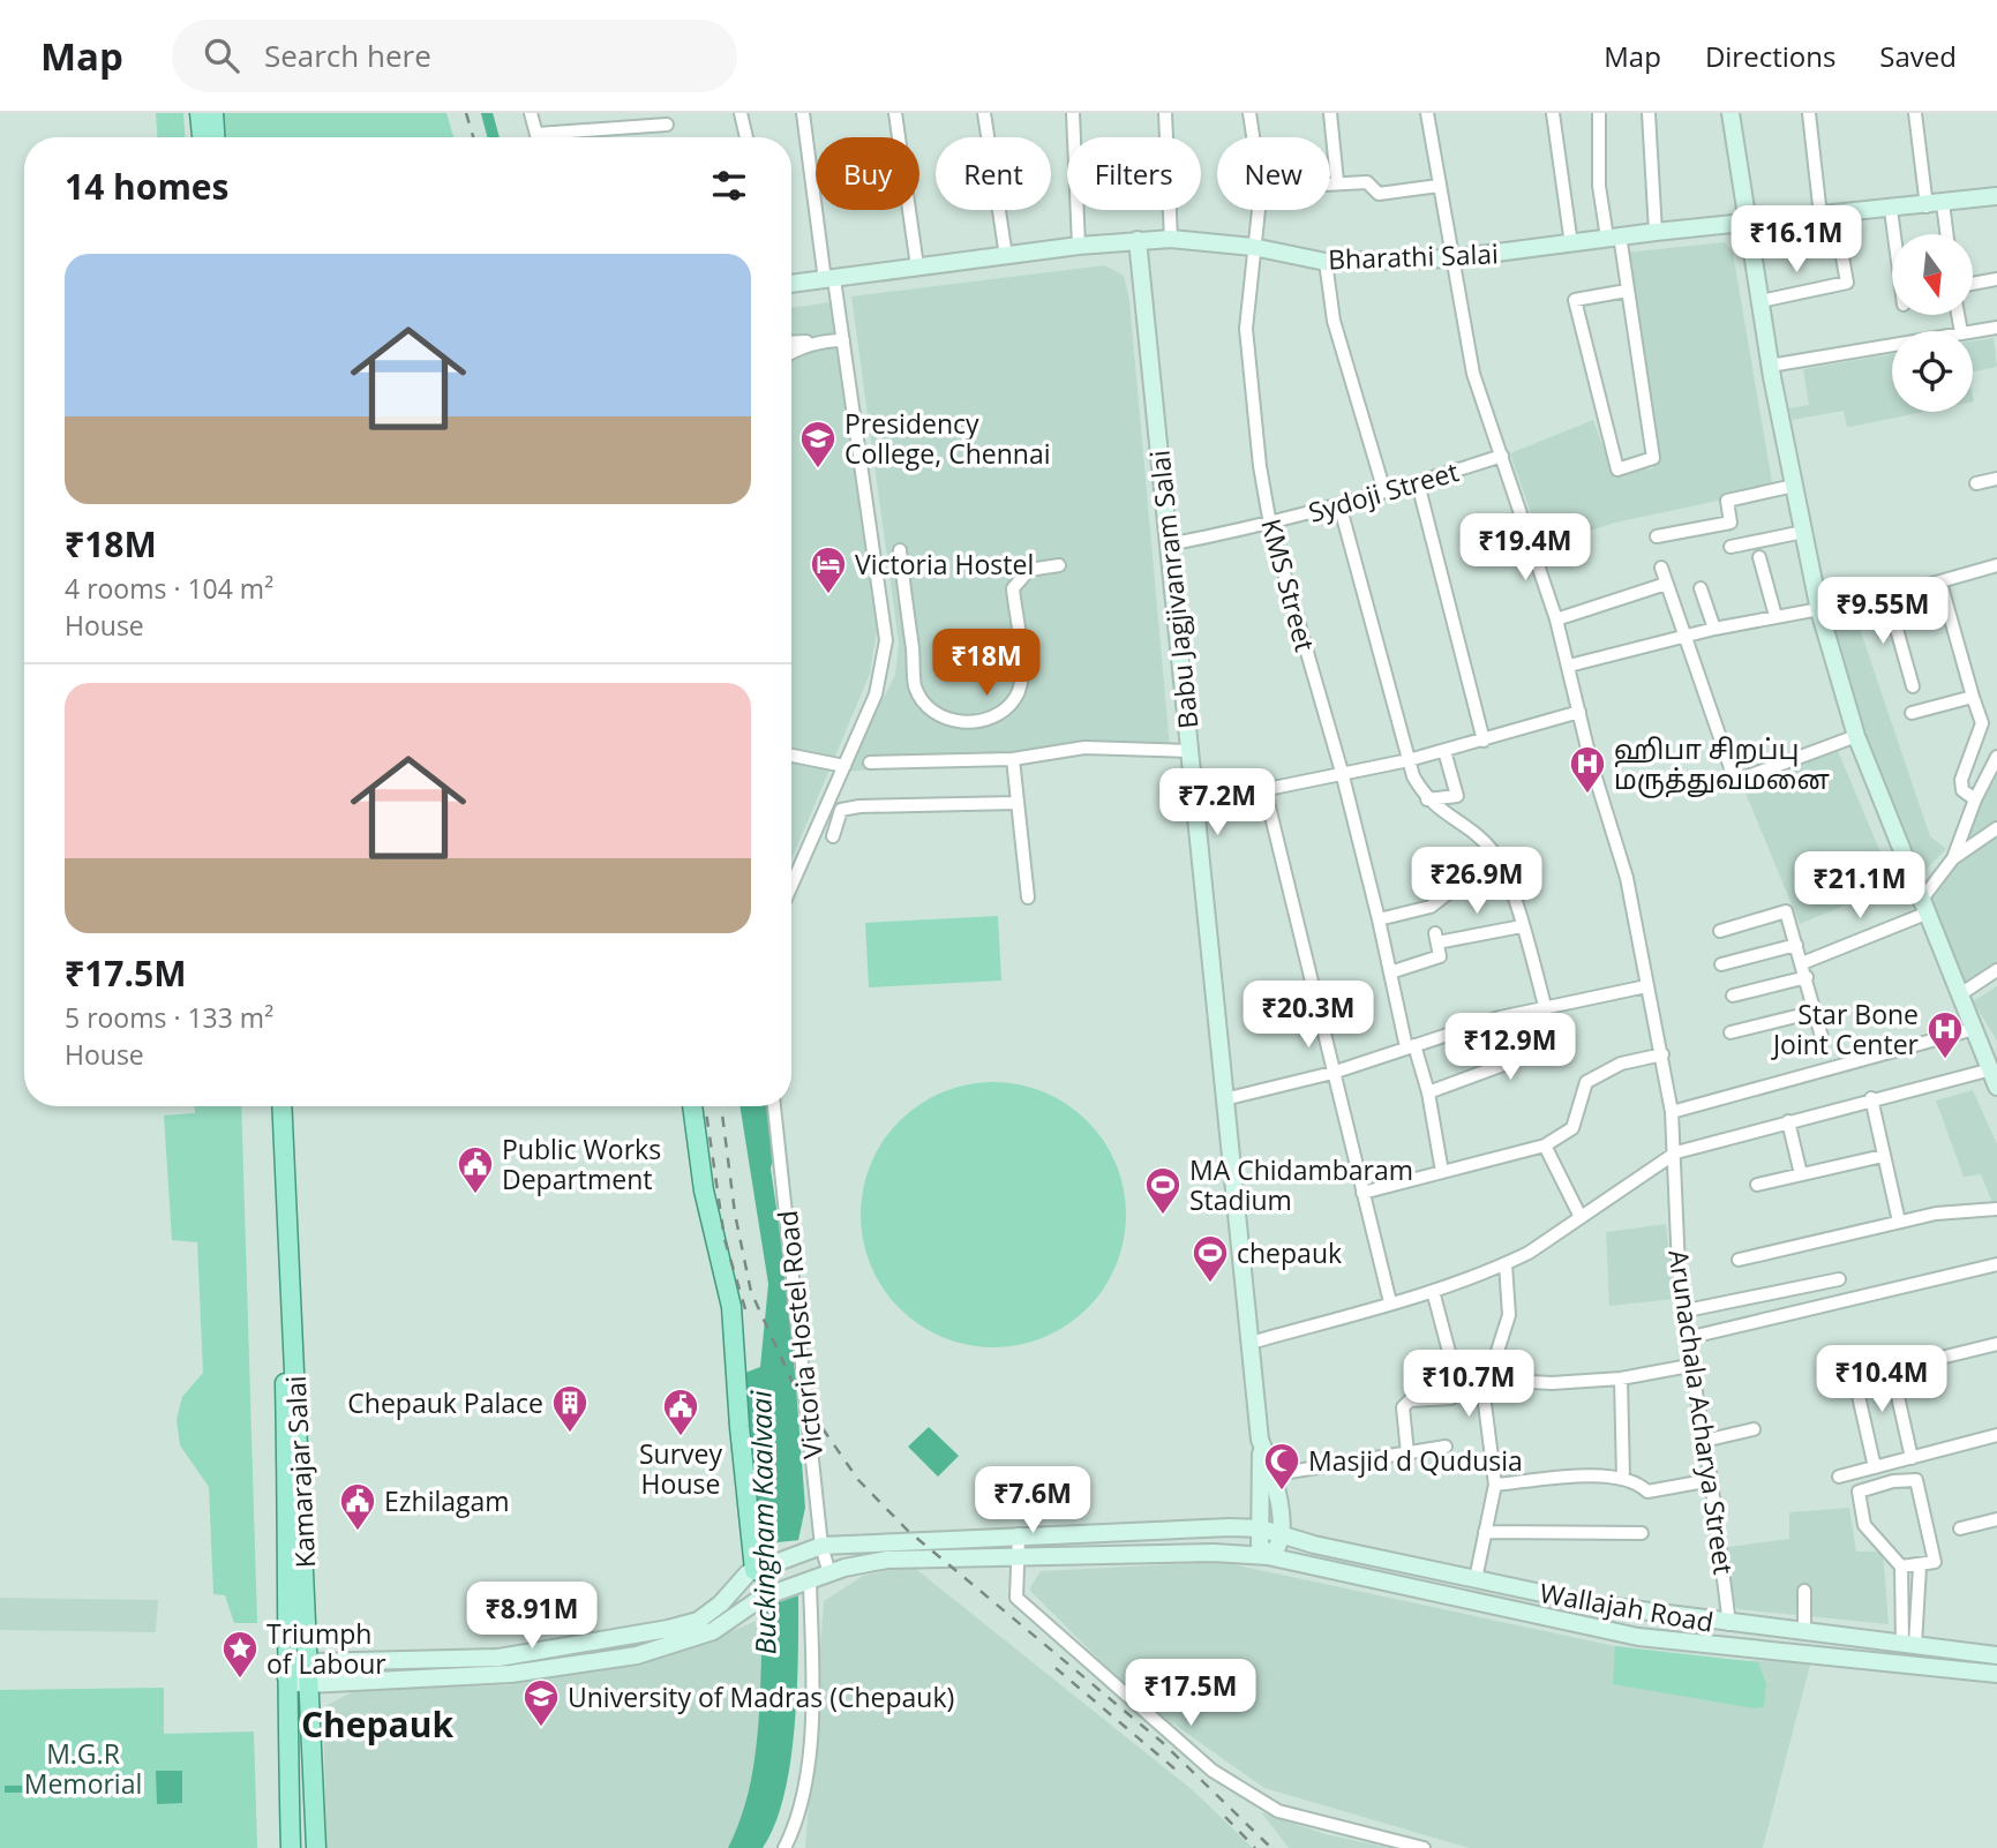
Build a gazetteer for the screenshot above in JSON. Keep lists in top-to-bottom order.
{
  "streets": {
    "main road": [
      "Bharathi Salai",
      "Babu Jagjivanram Salai",
      "Kamarajar Salai",
      "Wallajah Road"
    ],
    "street": [
      "Sydoji Street",
      "KMS Street",
      "Victoria Hostel Road",
      "Arunachala Acharya Street"
    ]
  },
  "crossings": [
    ["Bharathi Salai", "KMS Street"],
    ["Bharathi Salai", "Babu Jagjivanram Salai"],
    ["Bharathi Salai", "Arunachala Acharya Street"],
    ["Sydoji Street", "KMS Street"],
    ["Sydoji Street", "Babu Jagjivanram Salai"],
    ["Sydoji Street", "Arunachala Acharya Street"],
    ["Babu Jagjivanram Salai", "Wallajah Road"],
    ["Victoria Hostel Road", "Wallajah Road"],
    ["Arunachala Acharya Street", "Wallajah Road"],
    ["Kamarajar Salai", "Wallajah Road"]
  ],
  "districts": ["Chepauk"],
  "water": ["Buckingham Kaalvaai"],
  "parks": ["M.G.R Memorial"],
  "places": {
    "school or university": ["Presidency College, Chennai", "University of Madras (Chepauk)"],
    "hotel": ["Victoria Hostel"],
    "hospital": ["ஹிபா சிறப்பு மருத்துவமனை", "Star Bone Joint Center"],
    "public building": ["Public Works Department", "Survey House", "Ezhilagam"],
    "sports": ["MA Chidambaram Stadium", "chepauk"],
    "building": ["Chepauk Palace"],
    "mosque": ["Masjid d Qudusia"],
    "place": ["Triumph of Labour"]
  },
  "north": "bottom",
  "page": {
    "header": "Map",
    "search": "Search here",
    "nav": ["Map", "Directions", "Saved"],
    "chip": [
      "Buy",
      "Rent",
      "Filters",
      "New"
    ],
    "heading": "14 homes",
    "price": [
      "₹16.1M",
      "₹19.4M",
      "₹9.55M",
      "₹18M",
      "₹7.2M",
      "₹26.9M",
      "₹21.1M",
      "₹20.3M",
      "₹12.9M",
      "₹10.4M",
      "₹10.7M",
      "₹7.6M",
      "₹8.91M",
      "₹17.5M"
    ],
    "list": [
      {
        "name": "₹18M",
        "note": "4 rooms · 104 m² · House"
      },
      {
        "name": "₹17.5M",
        "note": "5 rooms · 133 m² · House"
      }
    ]
  }
}
